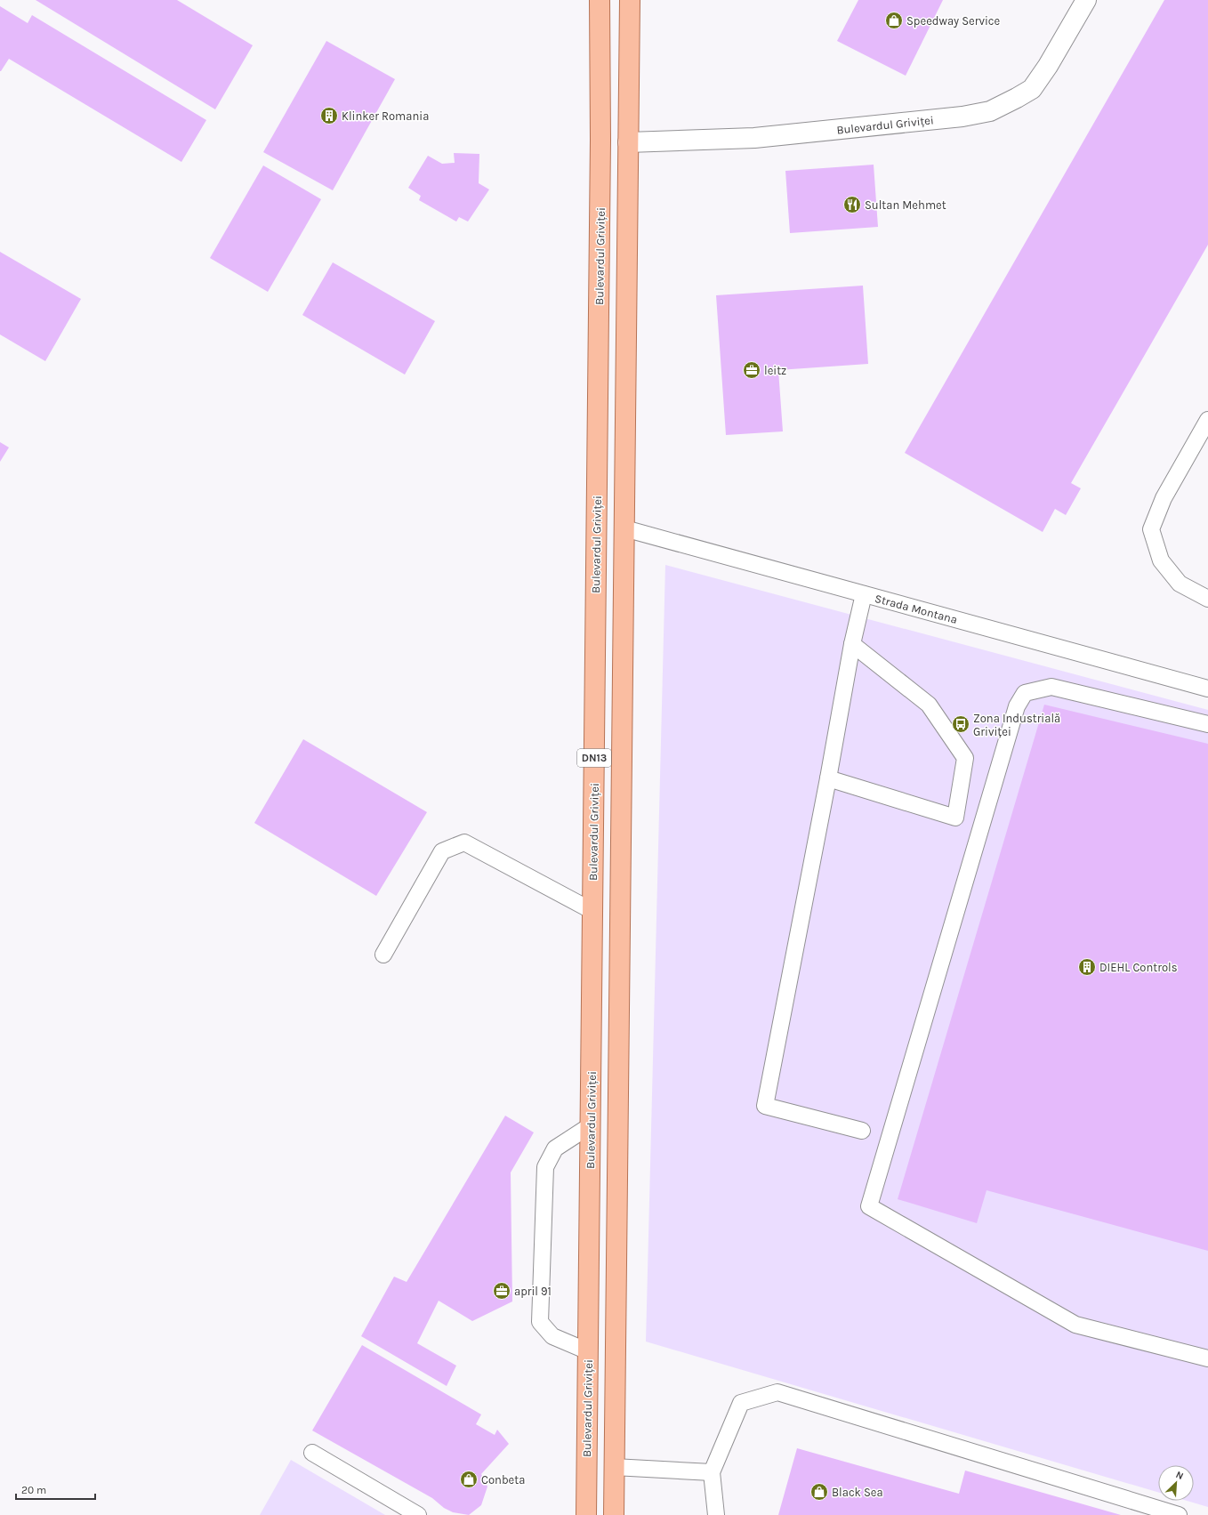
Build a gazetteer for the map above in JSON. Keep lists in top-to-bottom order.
{
  "streets": {
    "main road": ["Bulevardul Griviței", "DN13"],
    "lane": ["Strada Montana"]
  },
  "places": {
    "shop": ["Speedway Service", "Conbeta", "Black Sea"],
    "building": ["Klinker Romania", "DIEHL Controls"],
    "restaurant": ["Sultan Mehmet"],
    "office": ["leitz", "april 91"],
    "bus stop": ["Zona Industrială Griviței"]
  },
  "scale_bar": "20 m",
  "north": "top right"
}
